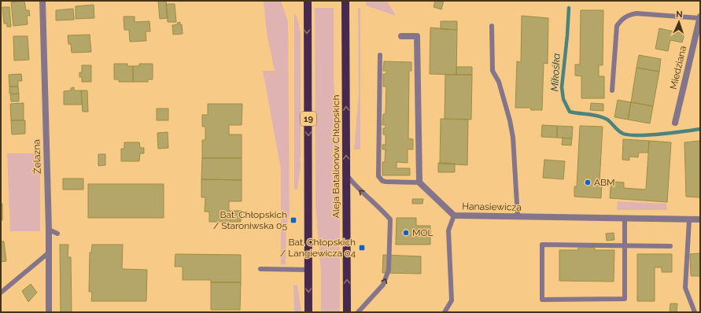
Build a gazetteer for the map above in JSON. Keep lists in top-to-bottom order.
{
  "streets": {
    "main road": ["19", "Aleja Batalionów Chłopskich"],
    "street": ["Miedziana", "Żelazna", "Hanasiewicza"]
  },
  "water": ["Mikośka"],
  "places": {
    "other": ["ABM", "MOL"],
    "transit": ["Bat. Chłopskich / Staroniwska 05", "Bat. Chłopskich / Langiewicza 04"]
  },
  "north": "top"
}
